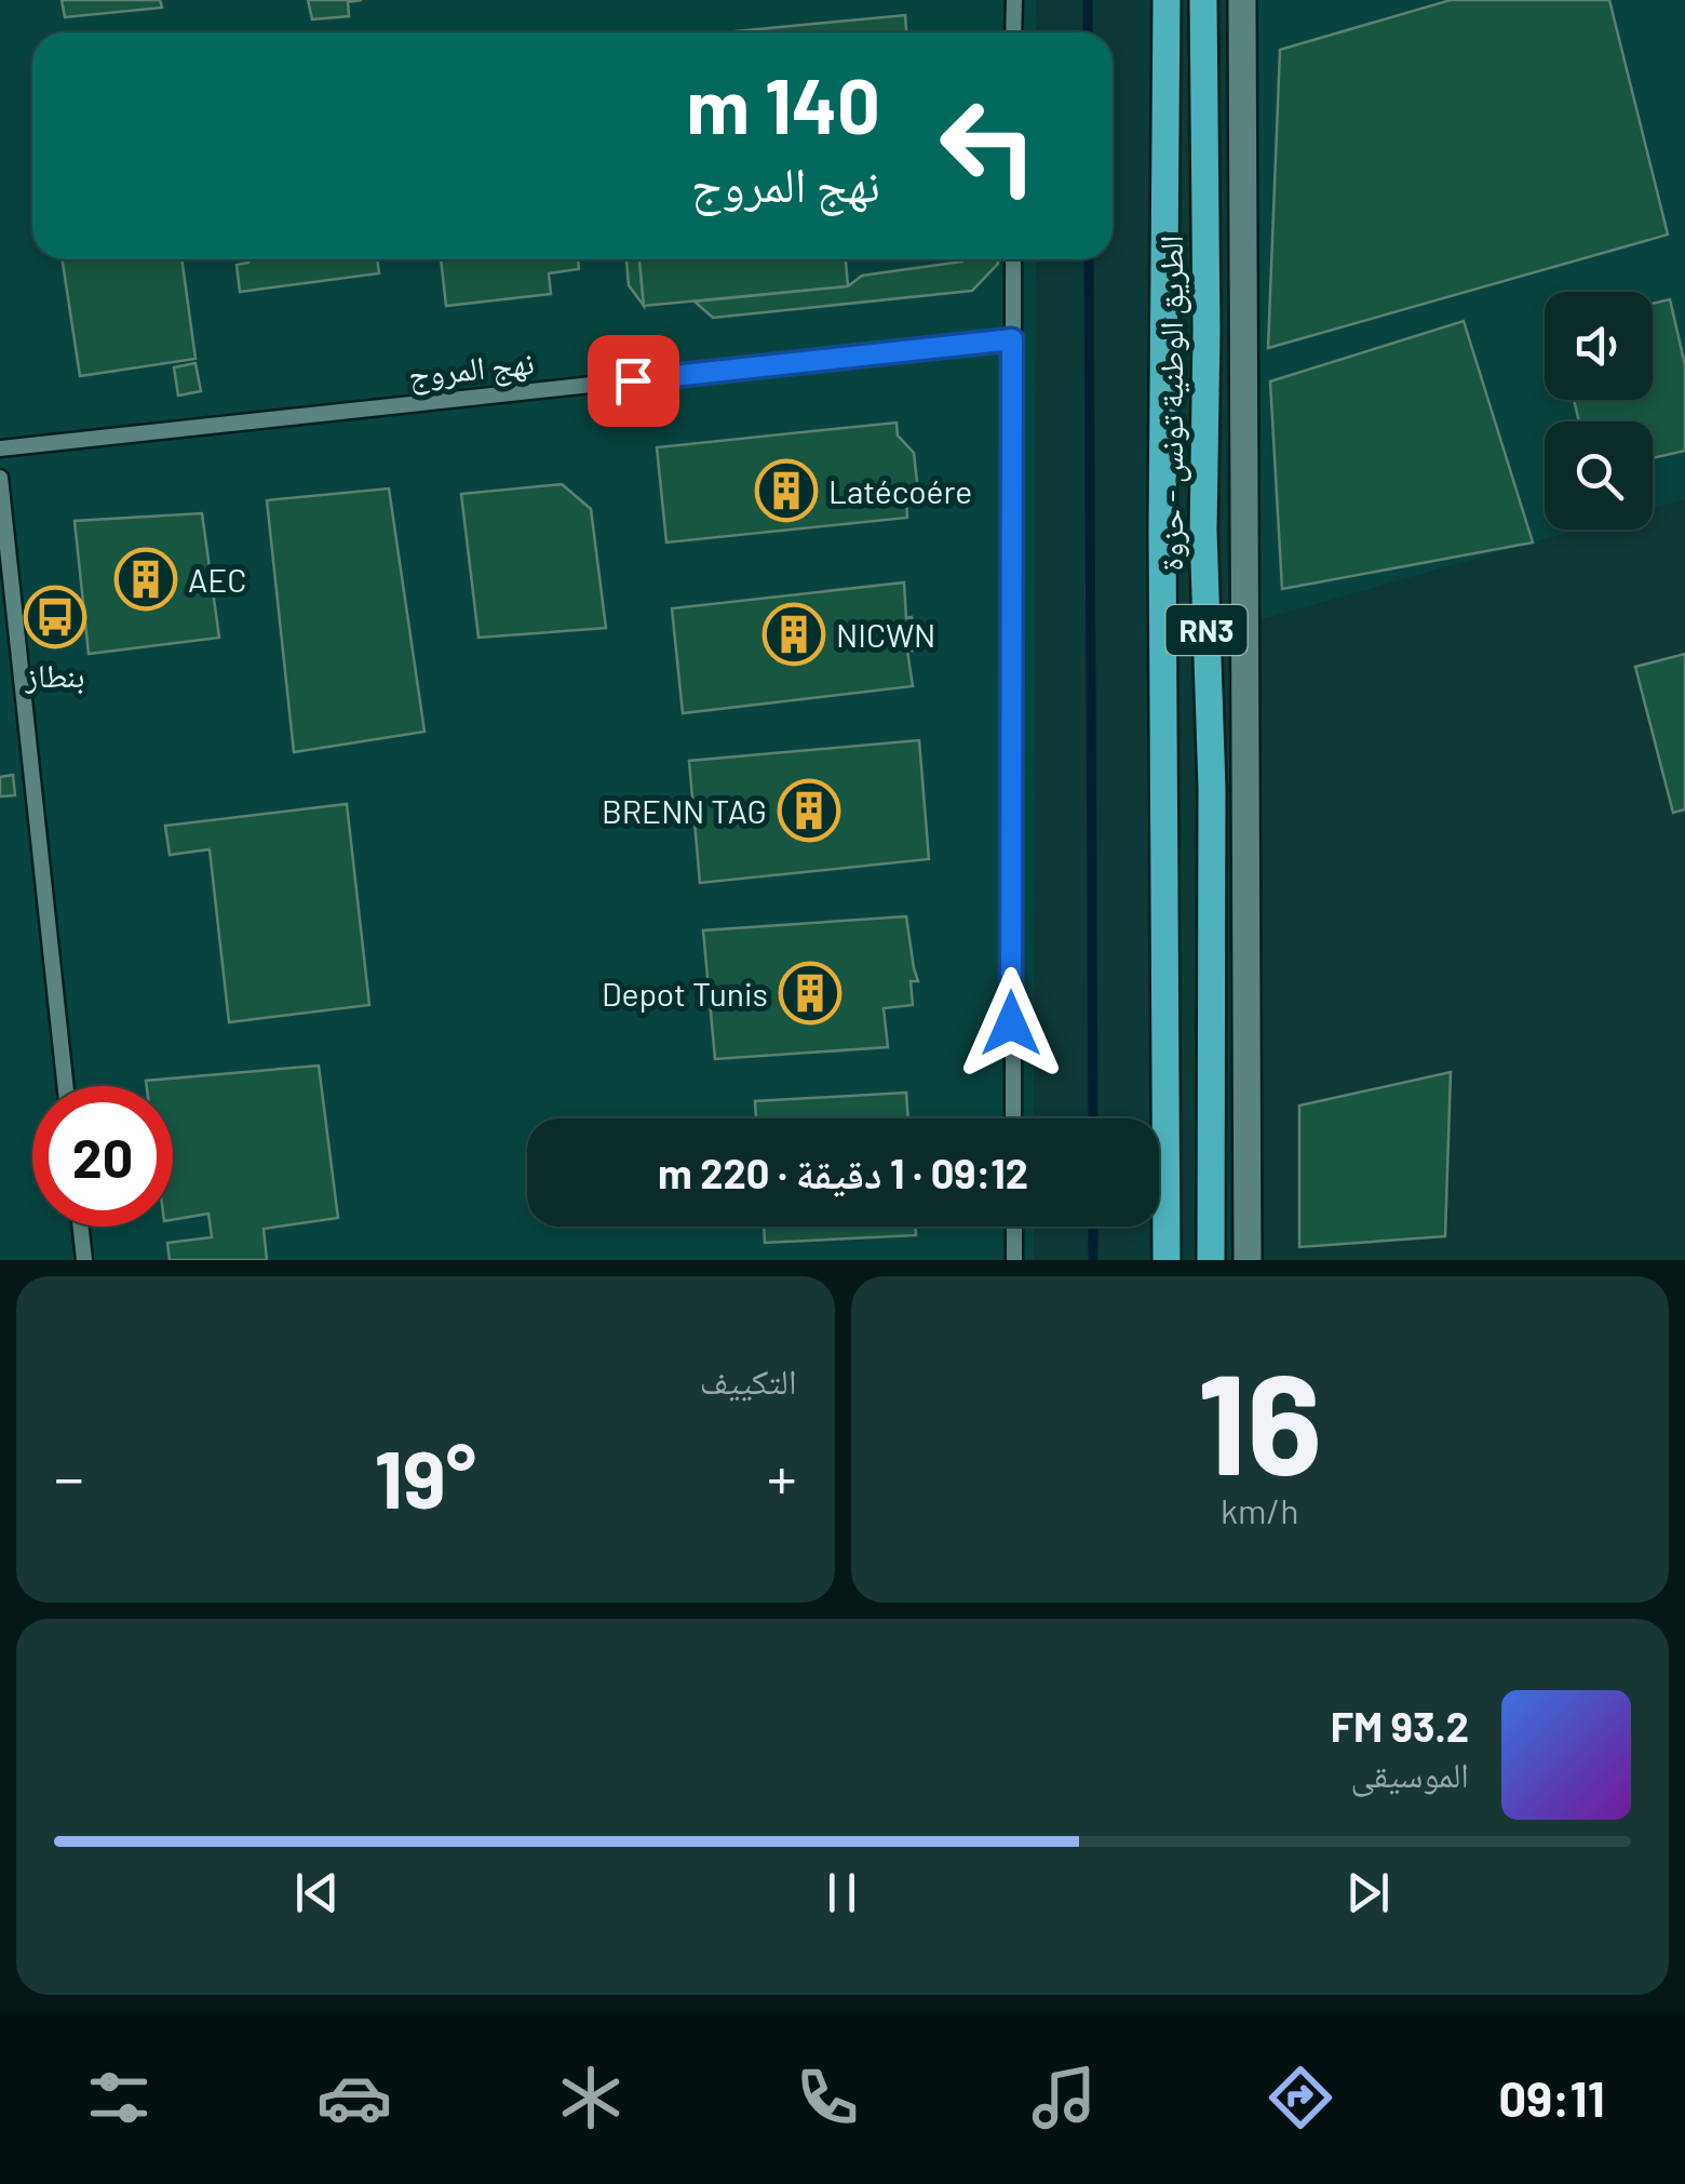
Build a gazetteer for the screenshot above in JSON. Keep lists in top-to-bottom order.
{
  "streets": {
    "main road": ["الطريق الوطنية تونس - حزوة", "RN3"],
    "lane": ["نهج المروج"]
  },
  "places": {
    "building": [
      "Latécoére",
      "AEC",
      "NICWN",
      "BRENN TAG",
      "Depot Tunis"
    ],
    "bus stop": ["بنطاز"]
  },
  "page": {
    "turn": ["140 m", "نهج المروج"],
    "limit": "20",
    "trip": "09:12 · 1 دقيقة · 220 m",
    "tile": [
      ["16", "km/h"],
      "التكييف"
    ],
    "heat": ["−", "19°", "+"],
    "song": ["93.2 FM", "الموسيقى"],
    "tabs": "09:11"
  }
}
